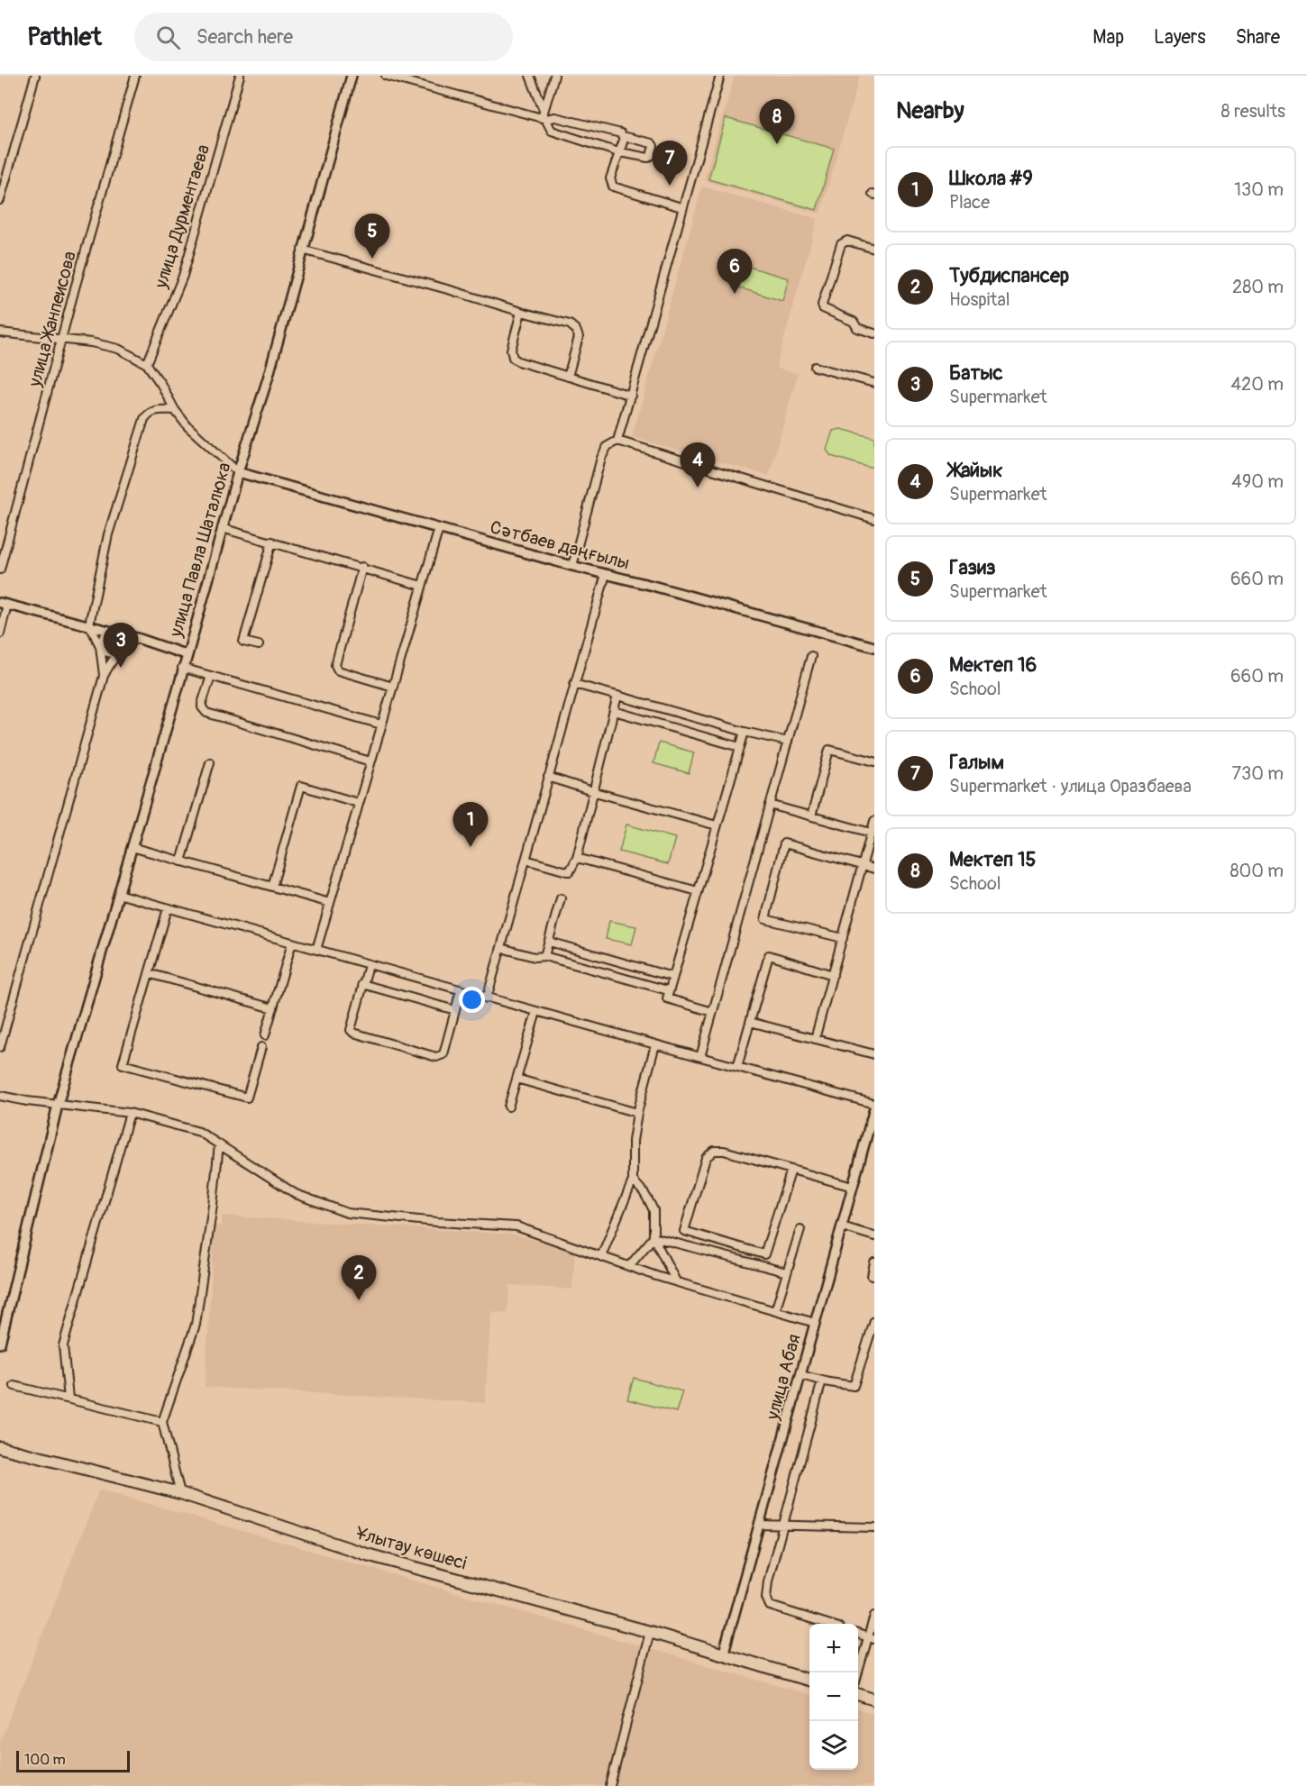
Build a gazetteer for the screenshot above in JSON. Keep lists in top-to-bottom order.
{
  "streets": {
    "main road": ["Ұлытау көшесі"],
    "street": [
      "улица Дурментаева",
      "улица Жанпеисова",
      "Сәтбаев даңғылы",
      "улица Павла Шаталюка",
      "улица Абая"
    ]
  },
  "crossings": [
    ["Сәтбаев даңғылы", "улица Павла Шаталюка"],
    ["улица Абая", "Ұлытау көшесі"]
  ],
  "scale_bar": "100 m",
  "page": {
    "header": "Pathlet",
    "search": "Search here",
    "nav": ["Map", "Layers", "Share"],
    "heading": ["Nearby", "8 results"],
    "pins": [
      "8",
      "7",
      "5",
      "6",
      "4",
      "3",
      "1",
      "2"
    ],
    "list": [
      {
        "mark": "1",
        "name": "Школа #9",
        "note": "Place",
        "value": "130 m"
      },
      {
        "mark": "2",
        "name": "Тубдиспансер",
        "note": "Hospital",
        "value": "280 m"
      },
      {
        "mark": "3",
        "name": "Батыс",
        "note": "Supermarket",
        "value": "420 m"
      },
      {
        "mark": "4",
        "name": "Жайык",
        "note": "Supermarket",
        "value": "490 m"
      },
      {
        "mark": "5",
        "name": "Газиз",
        "note": "Supermarket",
        "value": "660 m"
      },
      {
        "mark": "6",
        "name": "Мектеп 16",
        "note": "School",
        "value": "660 m"
      },
      {
        "mark": "7",
        "name": "Галым",
        "note": "Supermarket · улица Оразбаева",
        "value": "730 m"
      },
      {
        "mark": "8",
        "name": "Мектеп 15",
        "note": "School",
        "value": "800 m"
      }
    ],
    "map_buttons": ["+", "−"],
    "scale": "100 m"
  }
}
